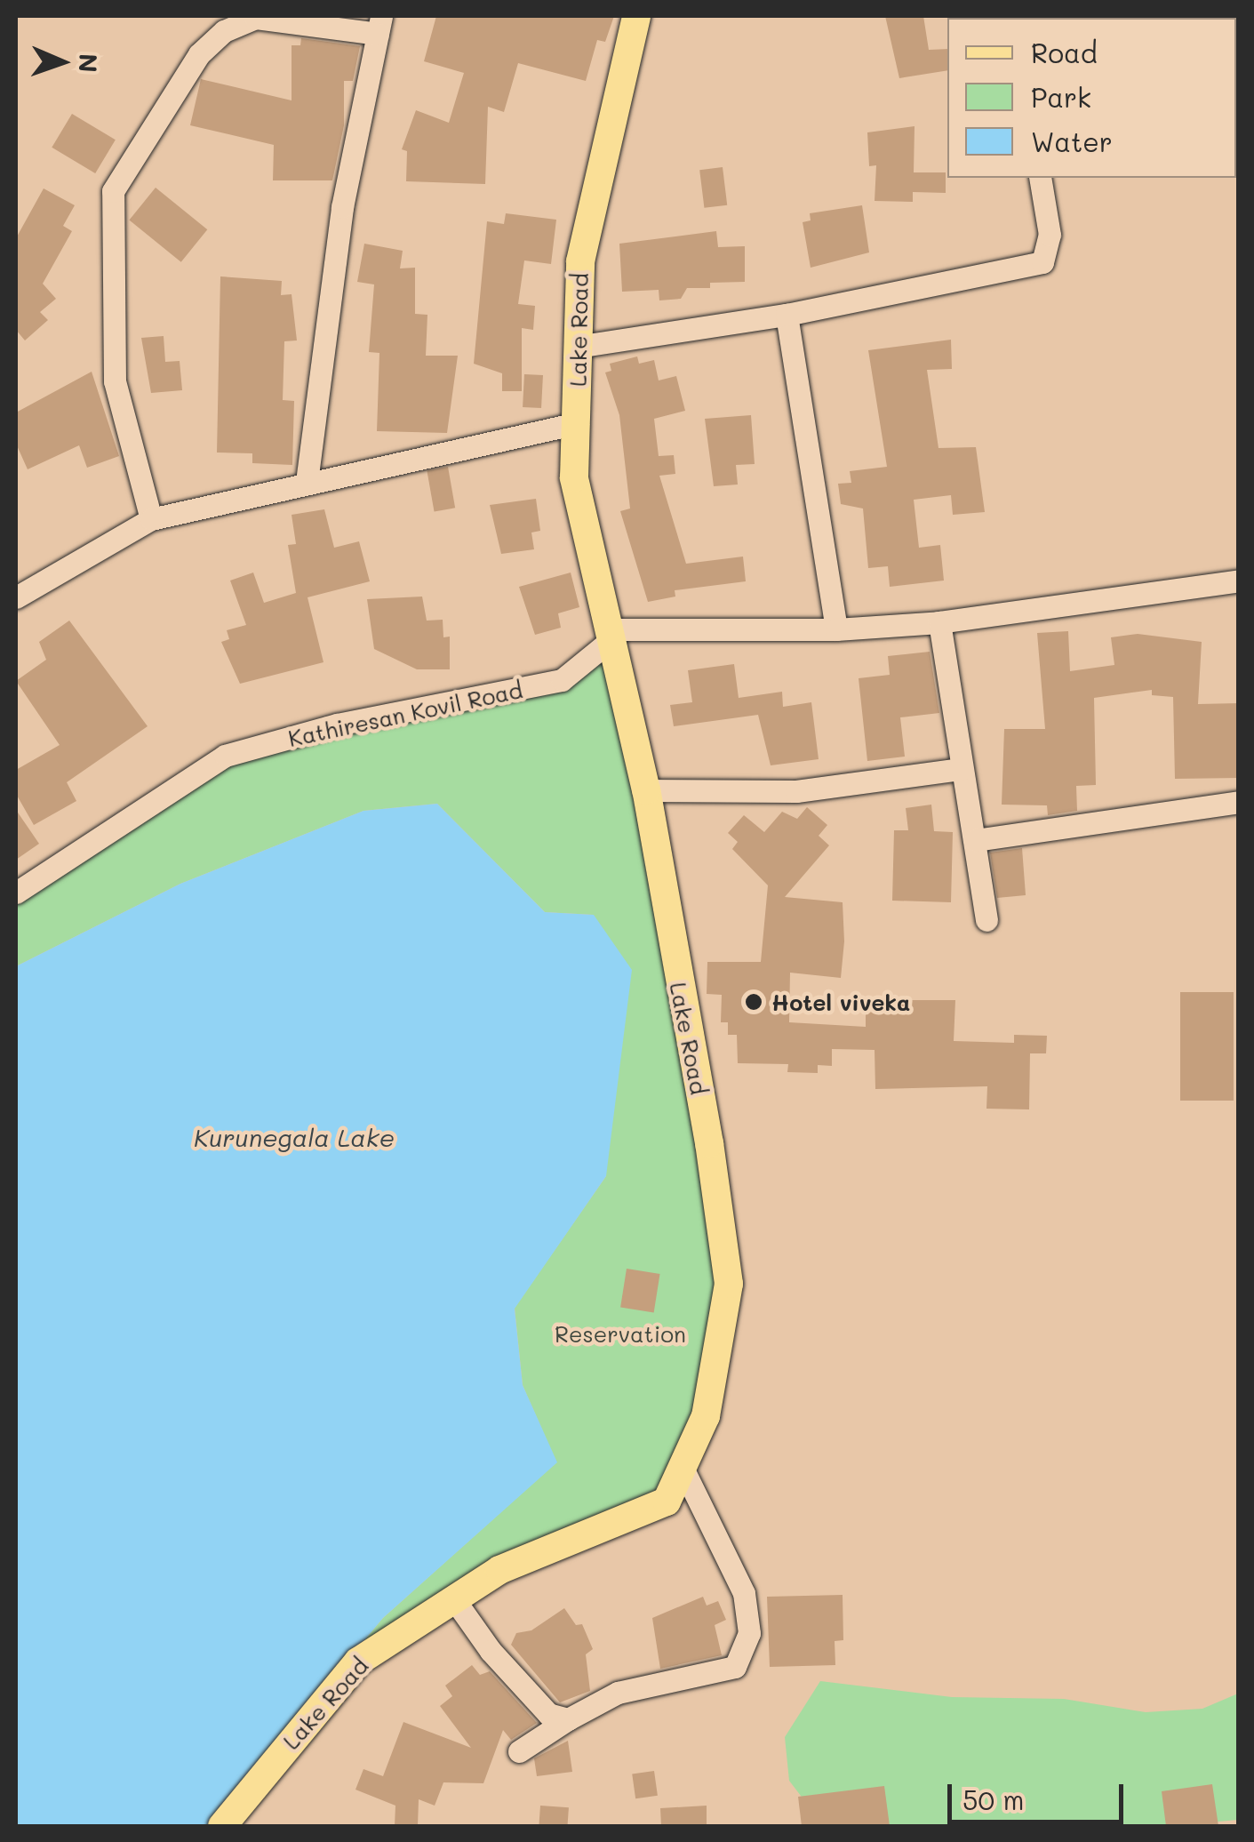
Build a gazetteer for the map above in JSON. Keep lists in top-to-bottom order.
{
  "streets": {
    "main road": ["Lake Road"],
    "street": ["Kathiresan Kovil Road"]
  },
  "crossings": [
    ["Lake Road", "Kathiresan Kovil Road"]
  ],
  "water": ["Kurunegala Lake"],
  "parks": ["Reservation"],
  "places": ["Hotel viveka"],
  "legend": ["Road", "Park", "Water"],
  "scale_bar": "50 m",
  "north": "right"
}
